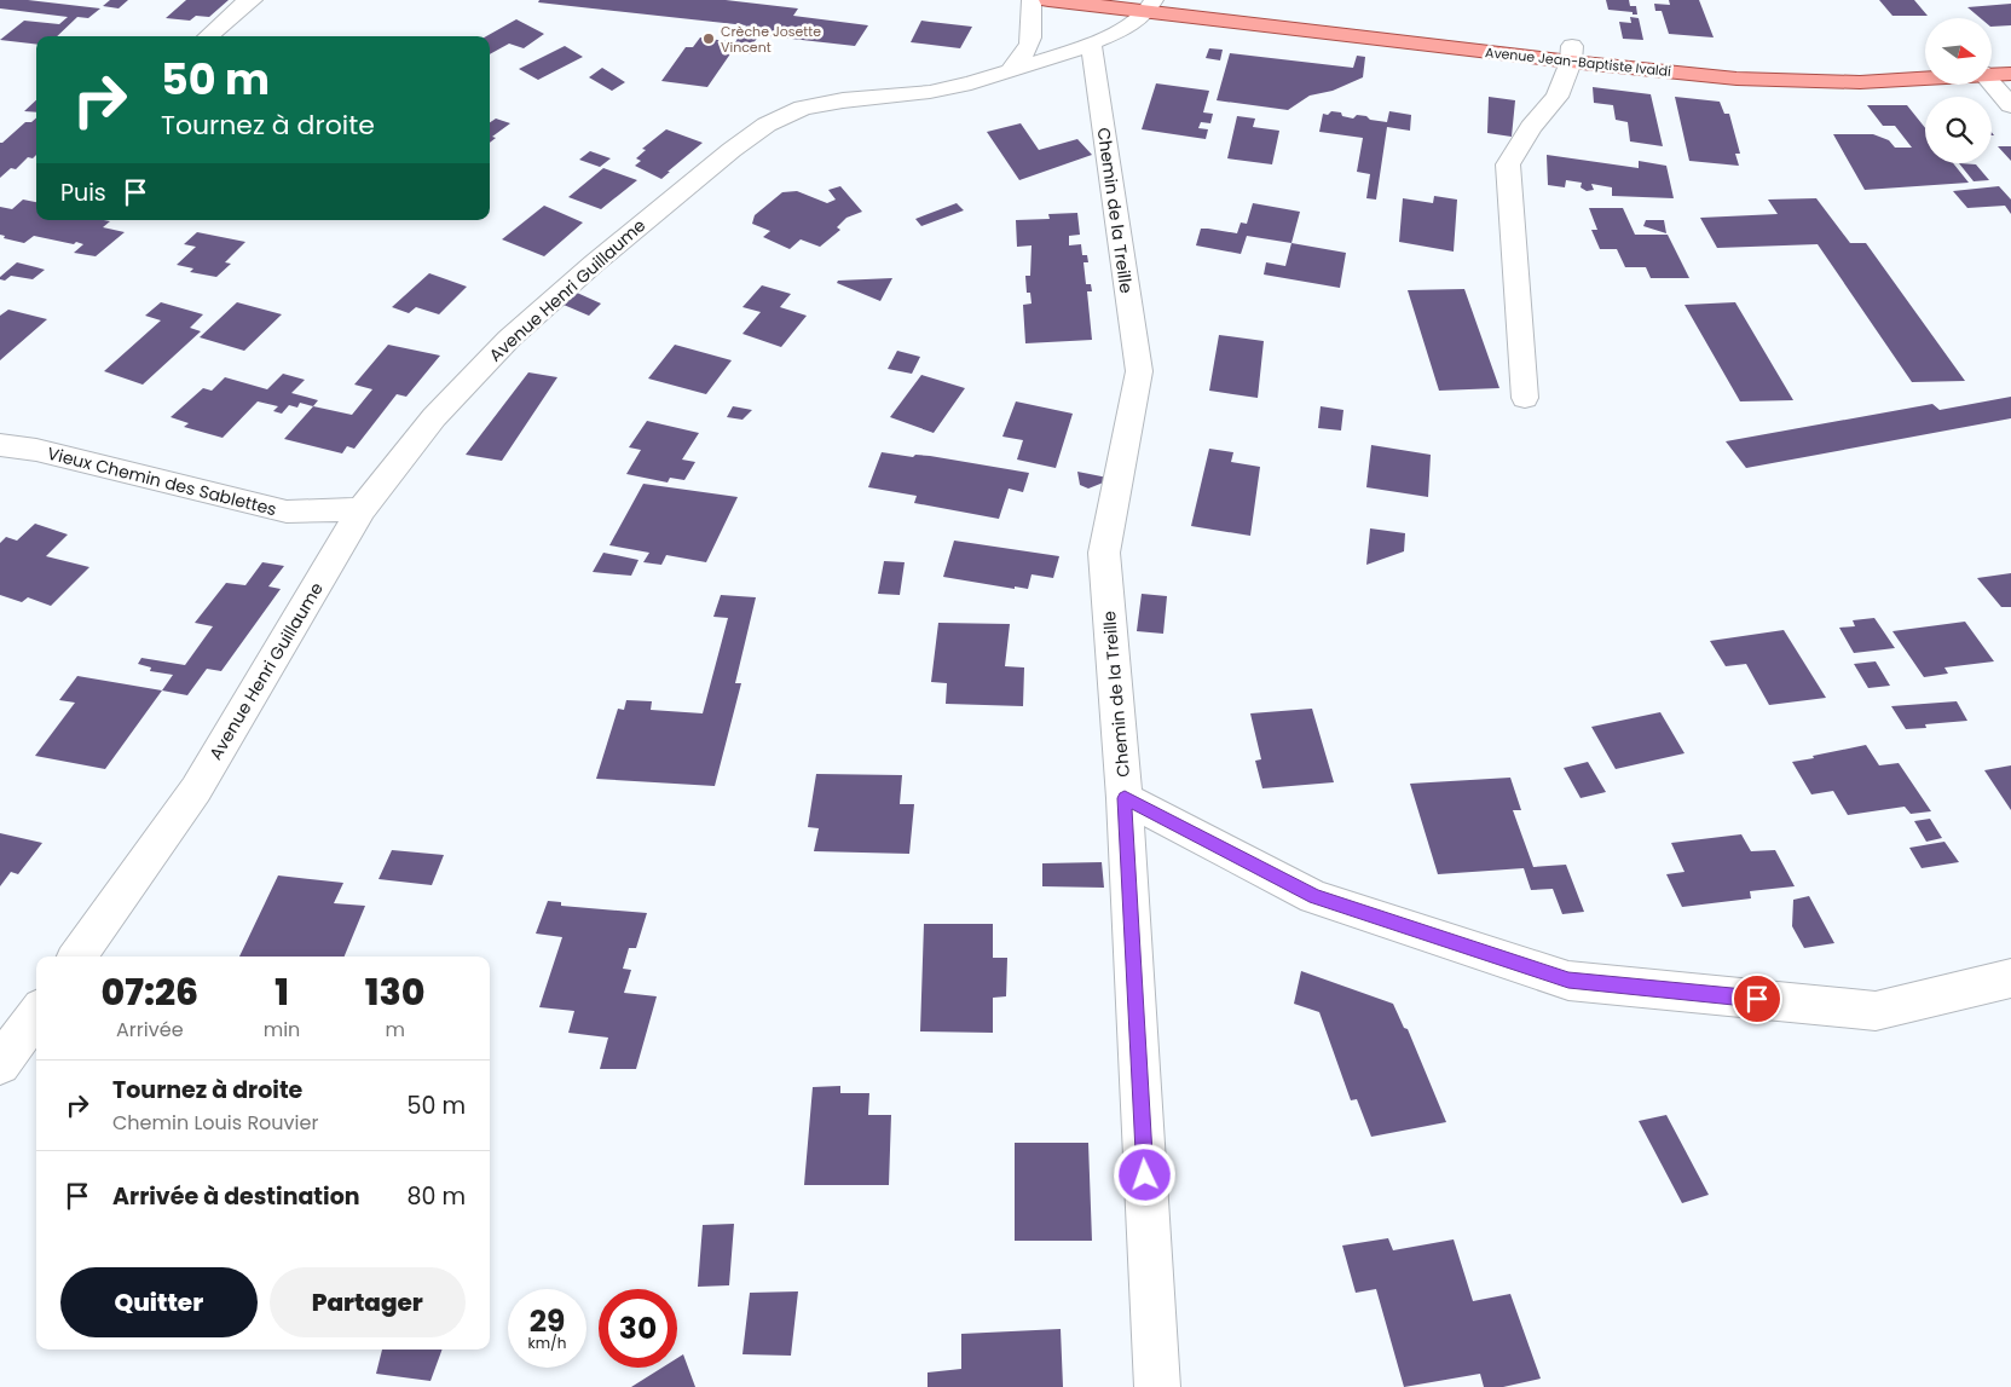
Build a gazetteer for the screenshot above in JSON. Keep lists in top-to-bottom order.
{
  "streets": {
    "main road": ["Avenue Jean-Baptiste Ivaldi"],
    "street": ["Chemin de la Treille", "Avenue Henri Guillaume", "Vieux Chemin des Sablettes"]
  },
  "crossings": [
    ["Avenue Jean-Baptiste Ivaldi", "Avenue Henri Guillaume"],
    ["Chemin de la Treille", "Avenue Henri Guillaume"],
    ["Avenue Henri Guillaume", "Vieux Chemin des Sablettes"]
  ],
  "places": ["Crèche Josette Vincent"],
  "north": "right",
  "page": {
    "turn": ["50 m", "Tournez à droite"],
    "then": "Puis",
    "eta": [
      "07:26",
      "Arrivée",
      "1",
      "min",
      "130",
      "m"
    ],
    "list": [
      {
        "name": "Tournez à droite",
        "note": "Chemin Louis Rouvier",
        "value": "50 m"
      },
      {
        "name": "Arrivée à destination",
        "value": "80 m"
      }
    ],
    "buttons": ["Quitter", "Partager"],
    "speed": "29 km/h",
    "limit": "30"
  }
}
